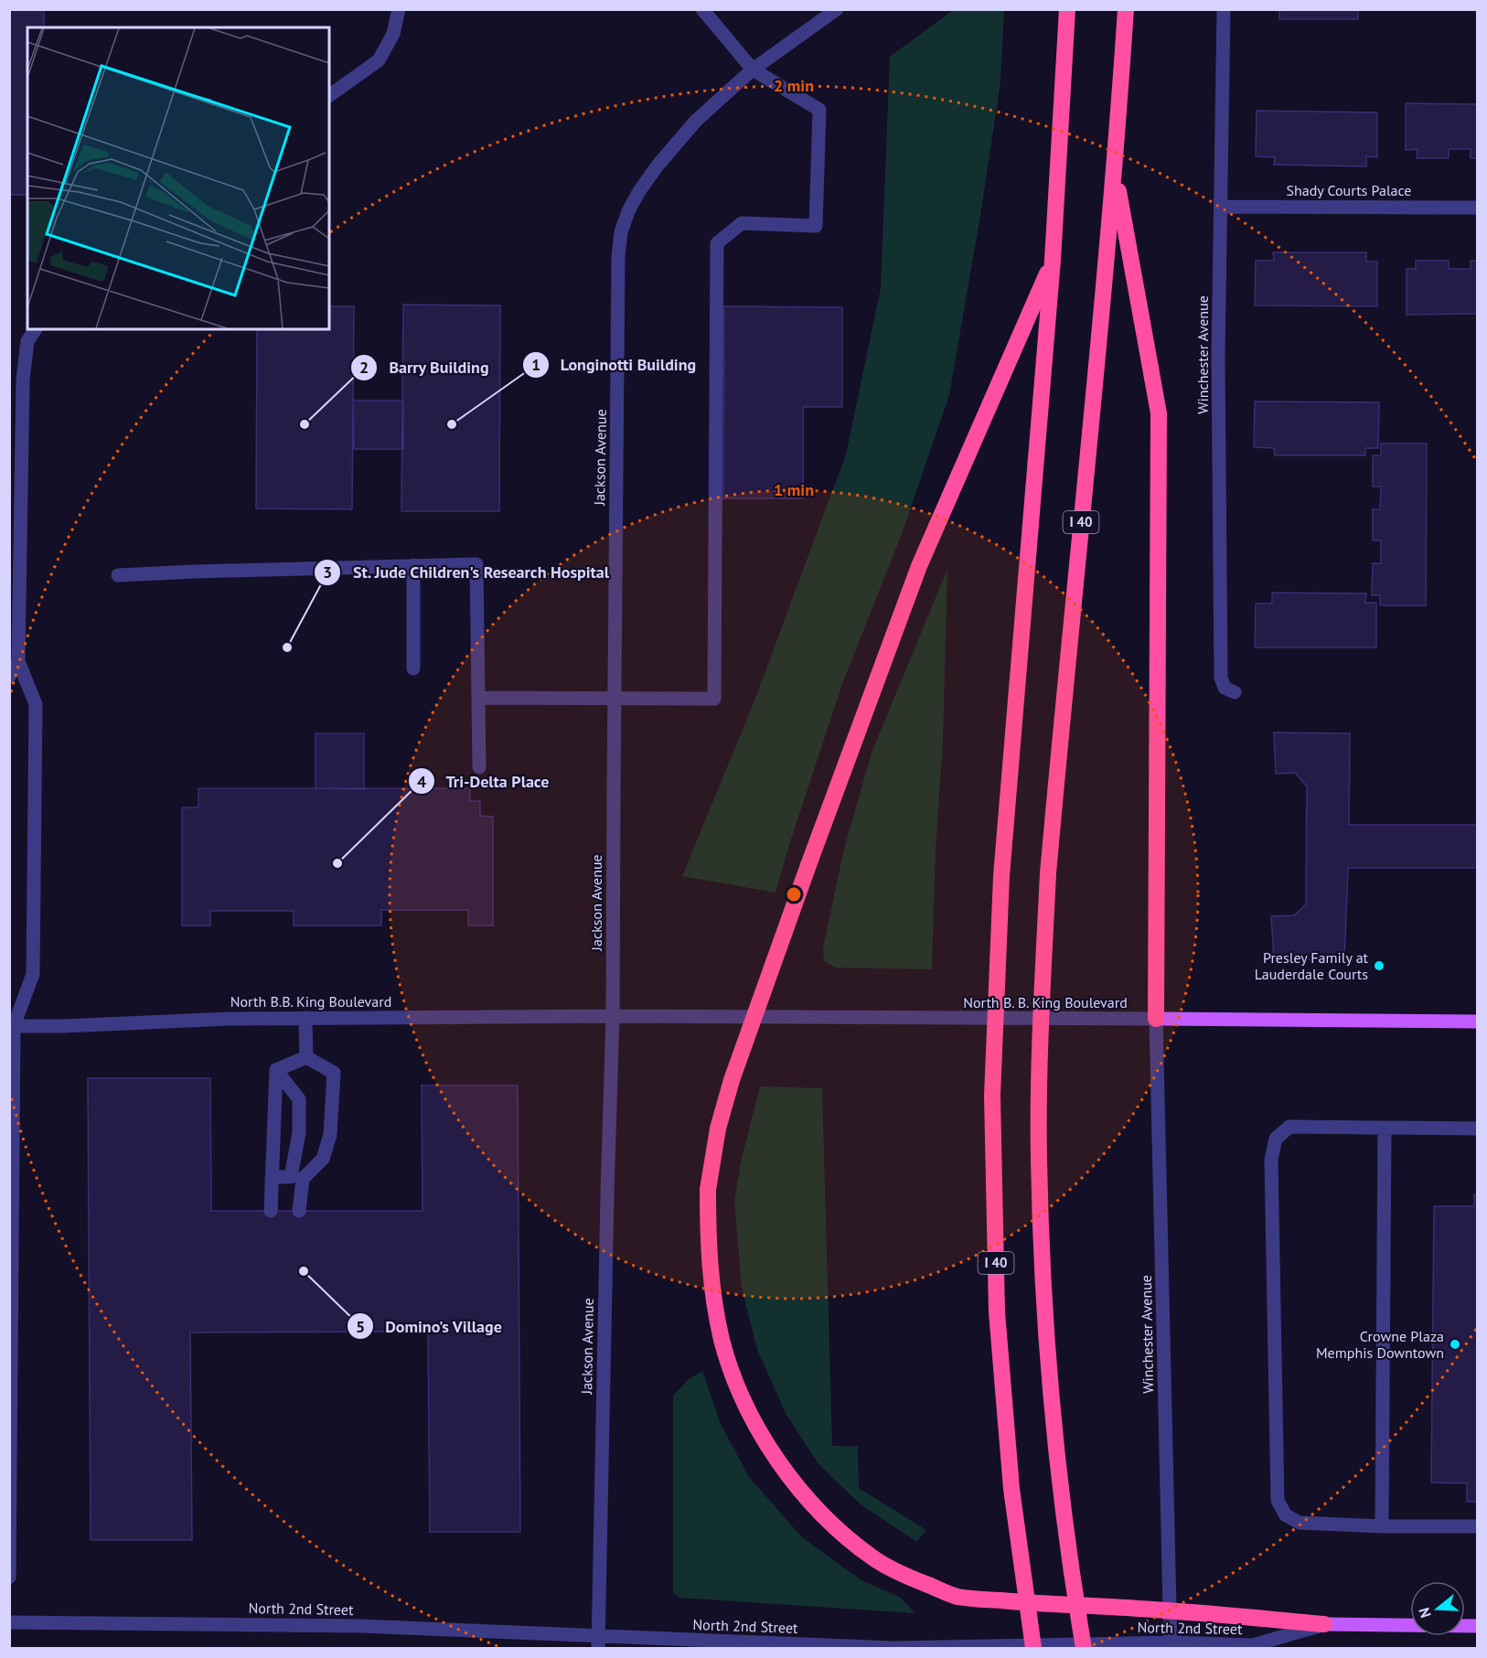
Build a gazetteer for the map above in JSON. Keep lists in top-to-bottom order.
{
  "streets": {
    "highway": ["I 40"],
    "main road": ["North B. B. King Boulevard", "North 2nd Street"],
    "street": [
      "Shady Courts Palace",
      "Winchester Avenue",
      "Jackson Avenue",
      "North B.B. King Boulevard"
    ]
  },
  "crossings": [
    ["Shady Courts Palace", "Winchester Avenue"],
    ["Winchester Avenue", "North B. B. King Boulevard"],
    ["Winchester Avenue", "North 2nd Street"],
    ["Jackson Avenue", "North B.B. King Boulevard"],
    ["Jackson Avenue", "North B. B. King Boulevard"],
    ["Jackson Avenue", "North 2nd Street"],
    ["North B.B. King Boulevard", "North B. B. King Boulevard"]
  ],
  "places": [
    "Barry Building",
    "Longinotti Building",
    "St. Jude Children's Research Hospital",
    "Tri-Delta Place",
    "Presley Family at Lauderdale Courts",
    "Domino's Village",
    "Crowne Plaza Memphis Downtown"
  ],
  "north": "left",
  "rings": ["2 min", "1 min"]
}
